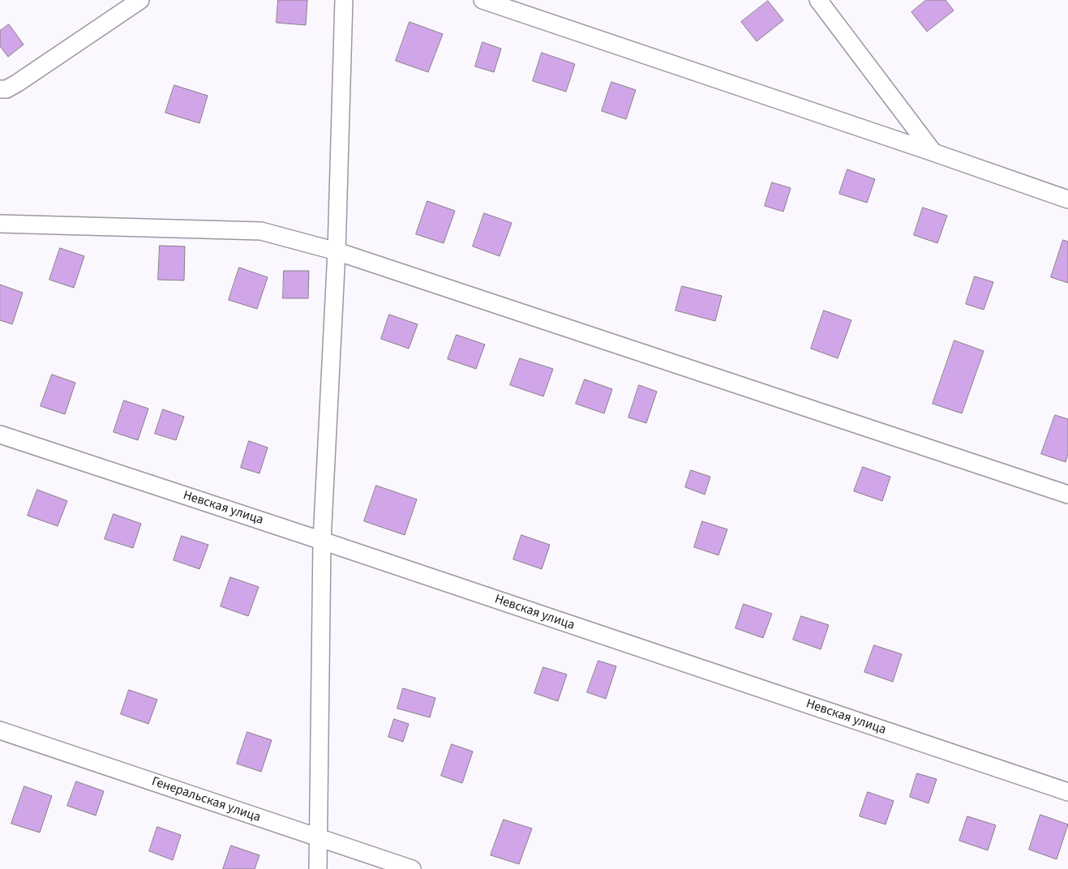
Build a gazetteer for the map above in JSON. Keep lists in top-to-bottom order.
{
  "streets": {
    "street": ["Невская улица", "Генеральская улица"]
  }
}
